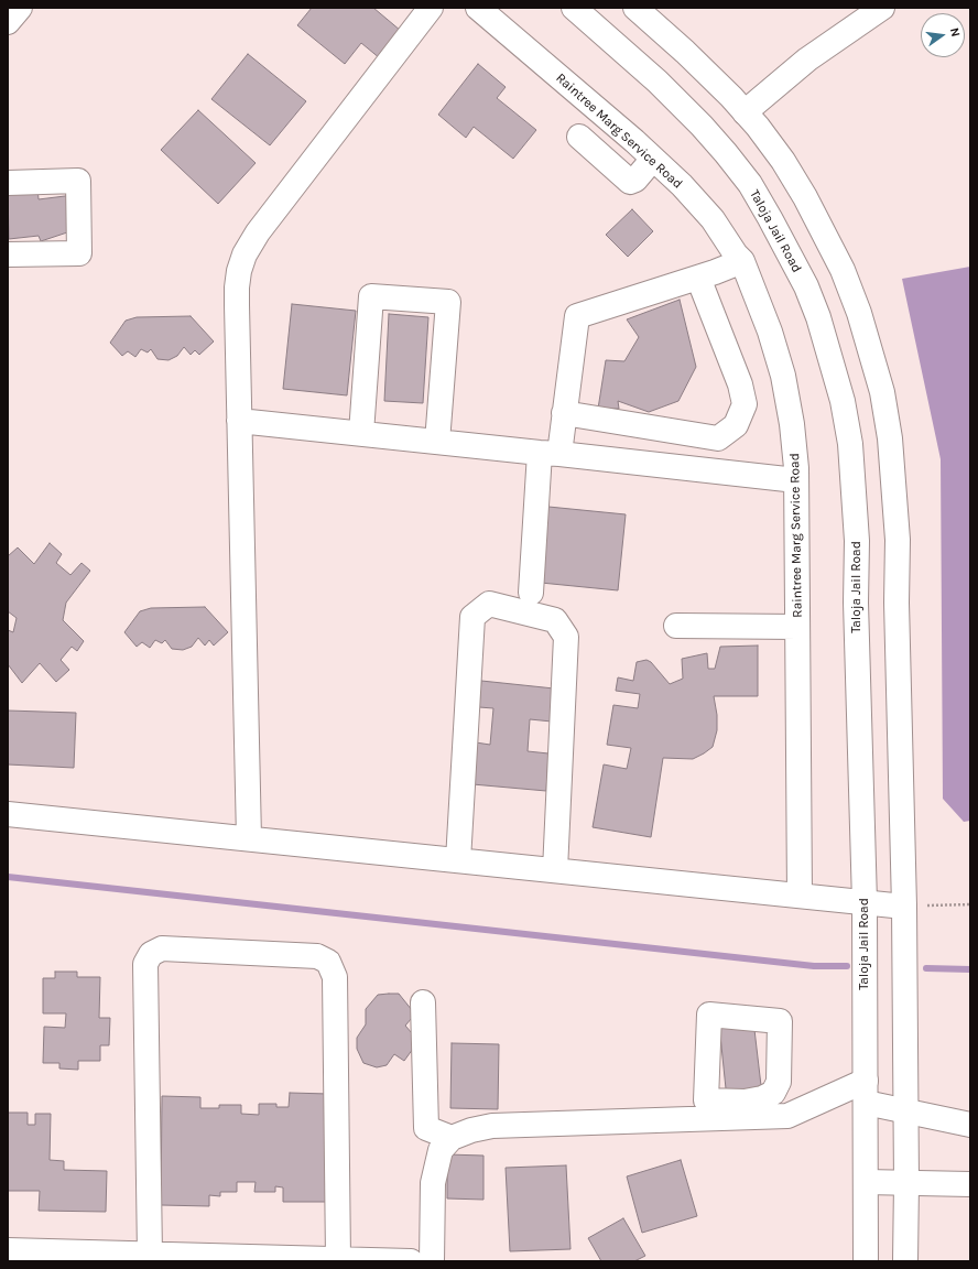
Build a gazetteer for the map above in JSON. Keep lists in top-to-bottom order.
{
  "streets": {
    "street": ["Raintree Marg Service Road", "Taloja Jail Road"]
  },
  "north": "right"
}
